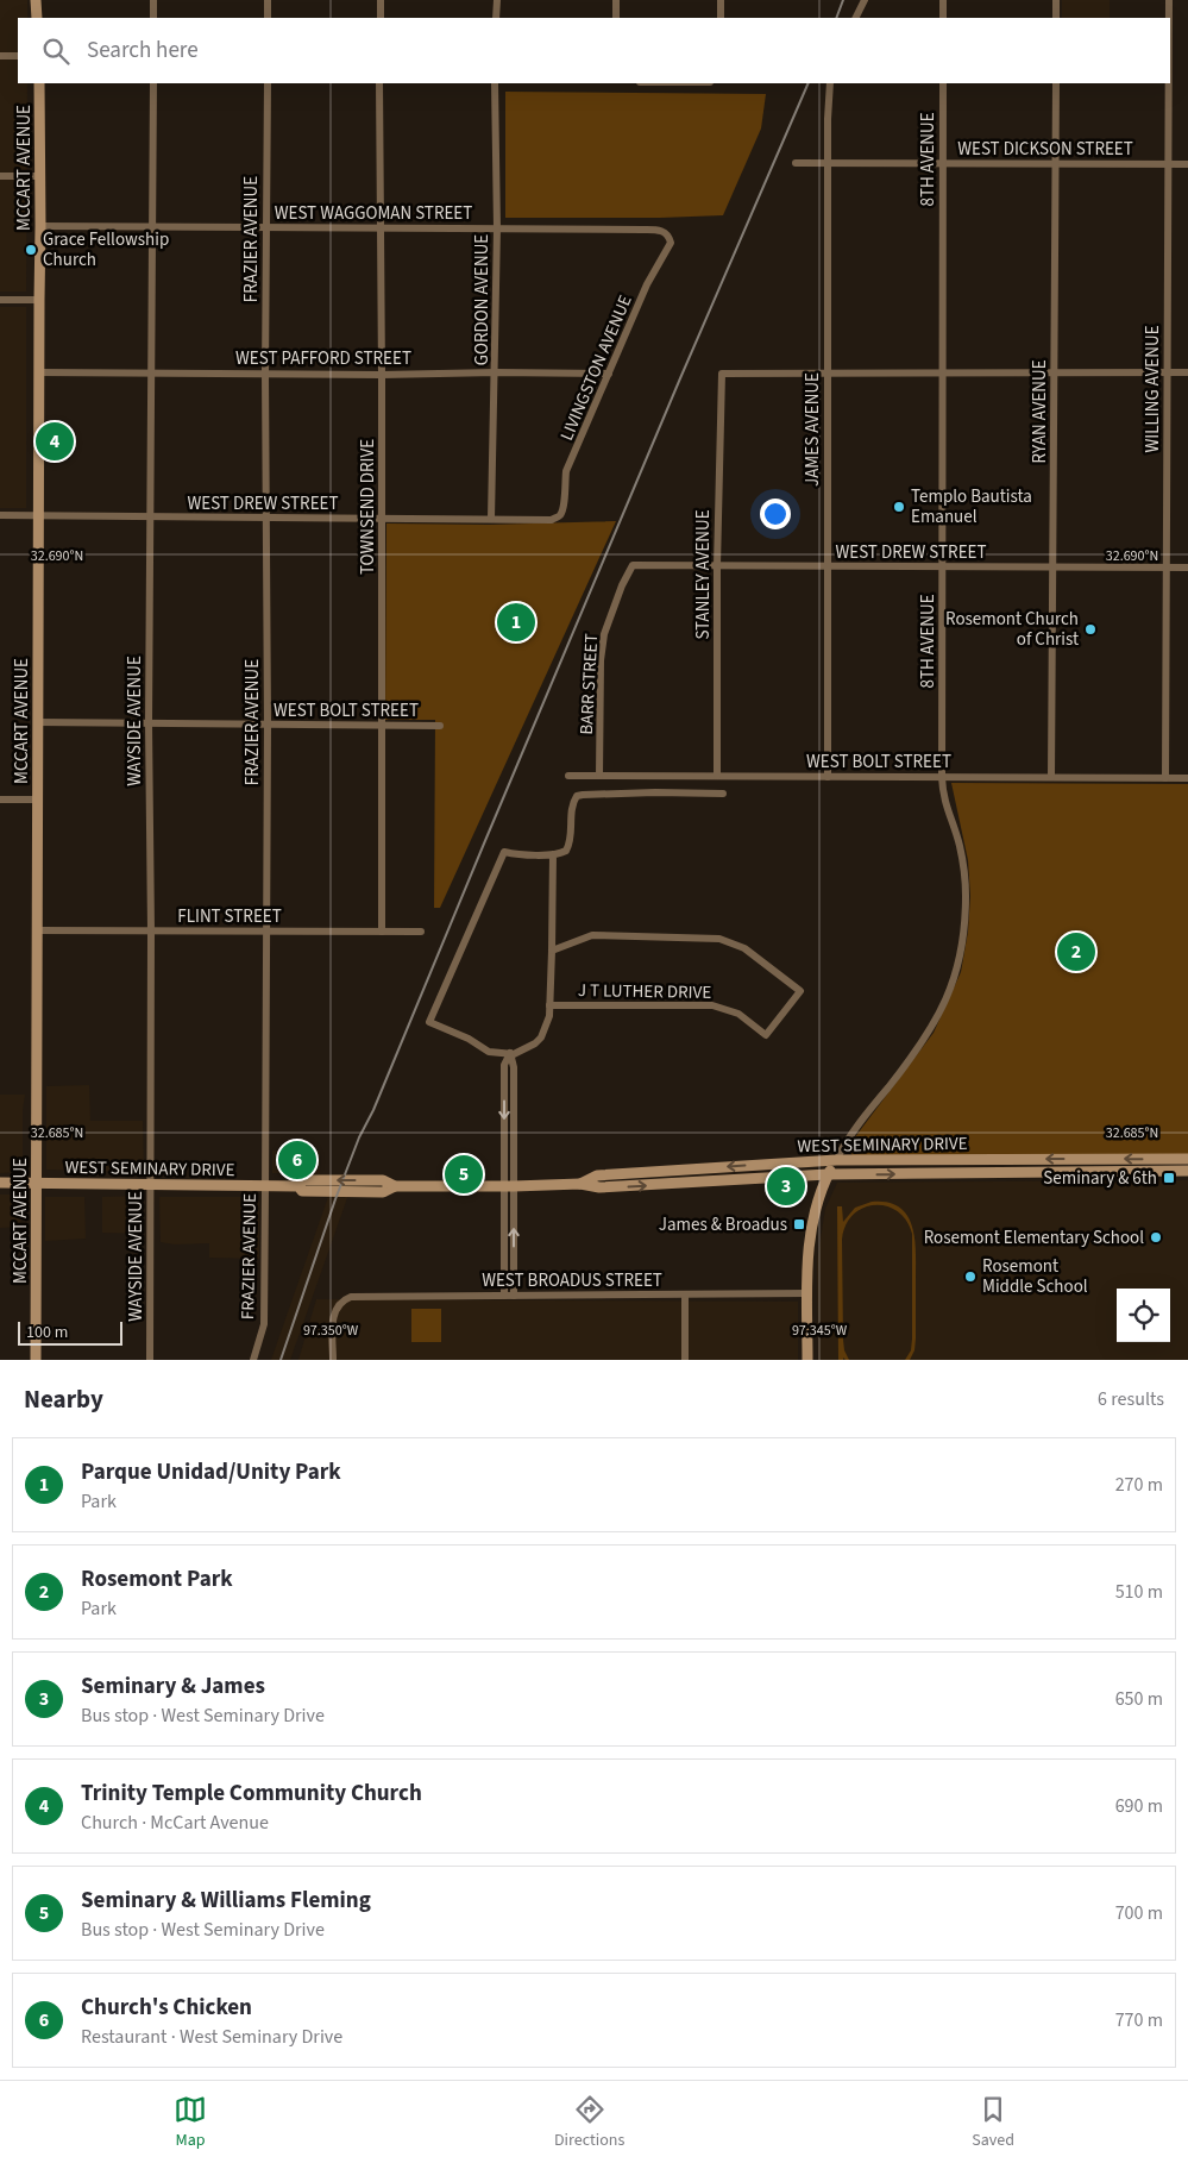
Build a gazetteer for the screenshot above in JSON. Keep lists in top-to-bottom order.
{
  "streets": {
    "main road": ["MCCART AVENUE", "WEST SEMINARY DRIVE"],
    "street": [
      "WEST DICKSON STREET",
      "8TH AVENUE",
      "WEST WAGGOMAN STREET",
      "FRAZIER AVENUE",
      "GORDON AVENUE",
      "WEST PAFFORD STREET",
      "LIVINGSTON AVENUE",
      "WILLING AVENUE",
      "RYAN AVENUE",
      "JAMES AVENUE",
      "WEST DREW STREET",
      "TOWNSEND DRIVE",
      "STANLEY AVENUE",
      "BARR STREET",
      "WEST BOLT STREET",
      "WAYSIDE AVENUE",
      "FLINT STREET",
      "J T LUTHER DRIVE",
      "WEST BROADUS STREET"
    ]
  },
  "crossings": [
    ["WEST DICKSON STREET", "8TH AVENUE"],
    ["WEST DICKSON STREET", "WILLING AVENUE"],
    ["WEST DICKSON STREET", "RYAN AVENUE"],
    ["WEST DICKSON STREET", "JAMES AVENUE"],
    ["8TH AVENUE", "WEST DREW STREET"],
    ["8TH AVENUE", "WEST BOLT STREET"],
    ["8TH AVENUE", "WEST SEMINARY DRIVE"],
    ["MCCART AVENUE", "WEST WAGGOMAN STREET"],
    ["MCCART AVENUE", "WEST PAFFORD STREET"],
    ["MCCART AVENUE", "WEST DREW STREET"],
    ["MCCART AVENUE", "WEST BOLT STREET"],
    ["MCCART AVENUE", "FLINT STREET"],
    ["MCCART AVENUE", "WEST SEMINARY DRIVE"],
    ["WEST WAGGOMAN STREET", "FRAZIER AVENUE"],
    ["WEST WAGGOMAN STREET", "GORDON AVENUE"],
    ["WEST WAGGOMAN STREET", "LIVINGSTON AVENUE"],
    ["WEST WAGGOMAN STREET", "TOWNSEND DRIVE"],
    ["WEST WAGGOMAN STREET", "WAYSIDE AVENUE"],
    ["FRAZIER AVENUE", "WEST PAFFORD STREET"],
    ["FRAZIER AVENUE", "WEST DREW STREET"],
    ["FRAZIER AVENUE", "WEST BOLT STREET"],
    ["FRAZIER AVENUE", "FLINT STREET"],
    ["FRAZIER AVENUE", "WEST SEMINARY DRIVE"],
    ["GORDON AVENUE", "WEST PAFFORD STREET"],
    ["GORDON AVENUE", "WEST DREW STREET"],
    ["WEST PAFFORD STREET", "LIVINGSTON AVENUE"],
    ["WEST PAFFORD STREET", "TOWNSEND DRIVE"],
    ["WEST PAFFORD STREET", "WAYSIDE AVENUE"],
    ["LIVINGSTON AVENUE", "WEST DREW STREET"],
    ["WILLING AVENUE", "WEST DREW STREET"],
    ["WILLING AVENUE", "WEST BOLT STREET"],
    ["RYAN AVENUE", "WEST DREW STREET"],
    ["RYAN AVENUE", "WEST BOLT STREET"],
    ["JAMES AVENUE", "WEST DREW STREET"],
    ["JAMES AVENUE", "STANLEY AVENUE"],
    ["JAMES AVENUE", "WEST BOLT STREET"],
    ["WEST DREW STREET", "TOWNSEND DRIVE"],
    ["WEST DREW STREET", "STANLEY AVENUE"],
    ["WEST DREW STREET", "BARR STREET"],
    ["WEST DREW STREET", "WAYSIDE AVENUE"],
    ["TOWNSEND DRIVE", "WEST BOLT STREET"],
    ["TOWNSEND DRIVE", "FLINT STREET"],
    ["STANLEY AVENUE", "WEST BOLT STREET"],
    ["BARR STREET", "WEST BOLT STREET"],
    ["WEST BOLT STREET", "WAYSIDE AVENUE"],
    ["WAYSIDE AVENUE", "FLINT STREET"],
    ["WAYSIDE AVENUE", "WEST SEMINARY DRIVE"]
  ],
  "places": {
    "other": [
      "Grace Fellowship Church",
      "Templo Bautista Emanuel",
      "Rosemont Church of Christ",
      "Rosemont Elementary School",
      "Rosemont Middle School"
    ],
    "transit": ["Seminary & 6th", "James & Broadus"]
  },
  "scale_bar": "100 m",
  "page": {
    "search": "Search here",
    "pins": [
      "4",
      "1",
      "2",
      "6",
      "5",
      "3"
    ],
    "scale": "100 m",
    "heading": ["Nearby", "6 results"],
    "list": [
      {
        "mark": "1",
        "name": "Parque Unidad/Unity Park",
        "note": "Park",
        "value": "270 m"
      },
      {
        "mark": "2",
        "name": "Rosemont Park",
        "note": "Park",
        "value": "510 m"
      },
      {
        "mark": "3",
        "name": "Seminary & James",
        "note": "Bus stop · West Seminary Drive",
        "value": "650 m"
      },
      {
        "mark": "4",
        "name": "Trinity Temple Community Church",
        "note": "Church · McCart Avenue",
        "value": "690 m"
      },
      {
        "mark": "5",
        "name": "Seminary & Williams Fleming",
        "note": "Bus stop · West Seminary Drive",
        "value": "700 m"
      },
      {
        "mark": "6",
        "name": "Church's Chicken",
        "note": "Restaurant · West Seminary Drive",
        "value": "770 m"
      }
    ],
    "nav": ["Map", "Directions", "Saved"]
  },
  "coordinates": [
    "32.690°N",
    "32.685°N",
    "97.350°W",
    "97.345°W"
  ]
}
